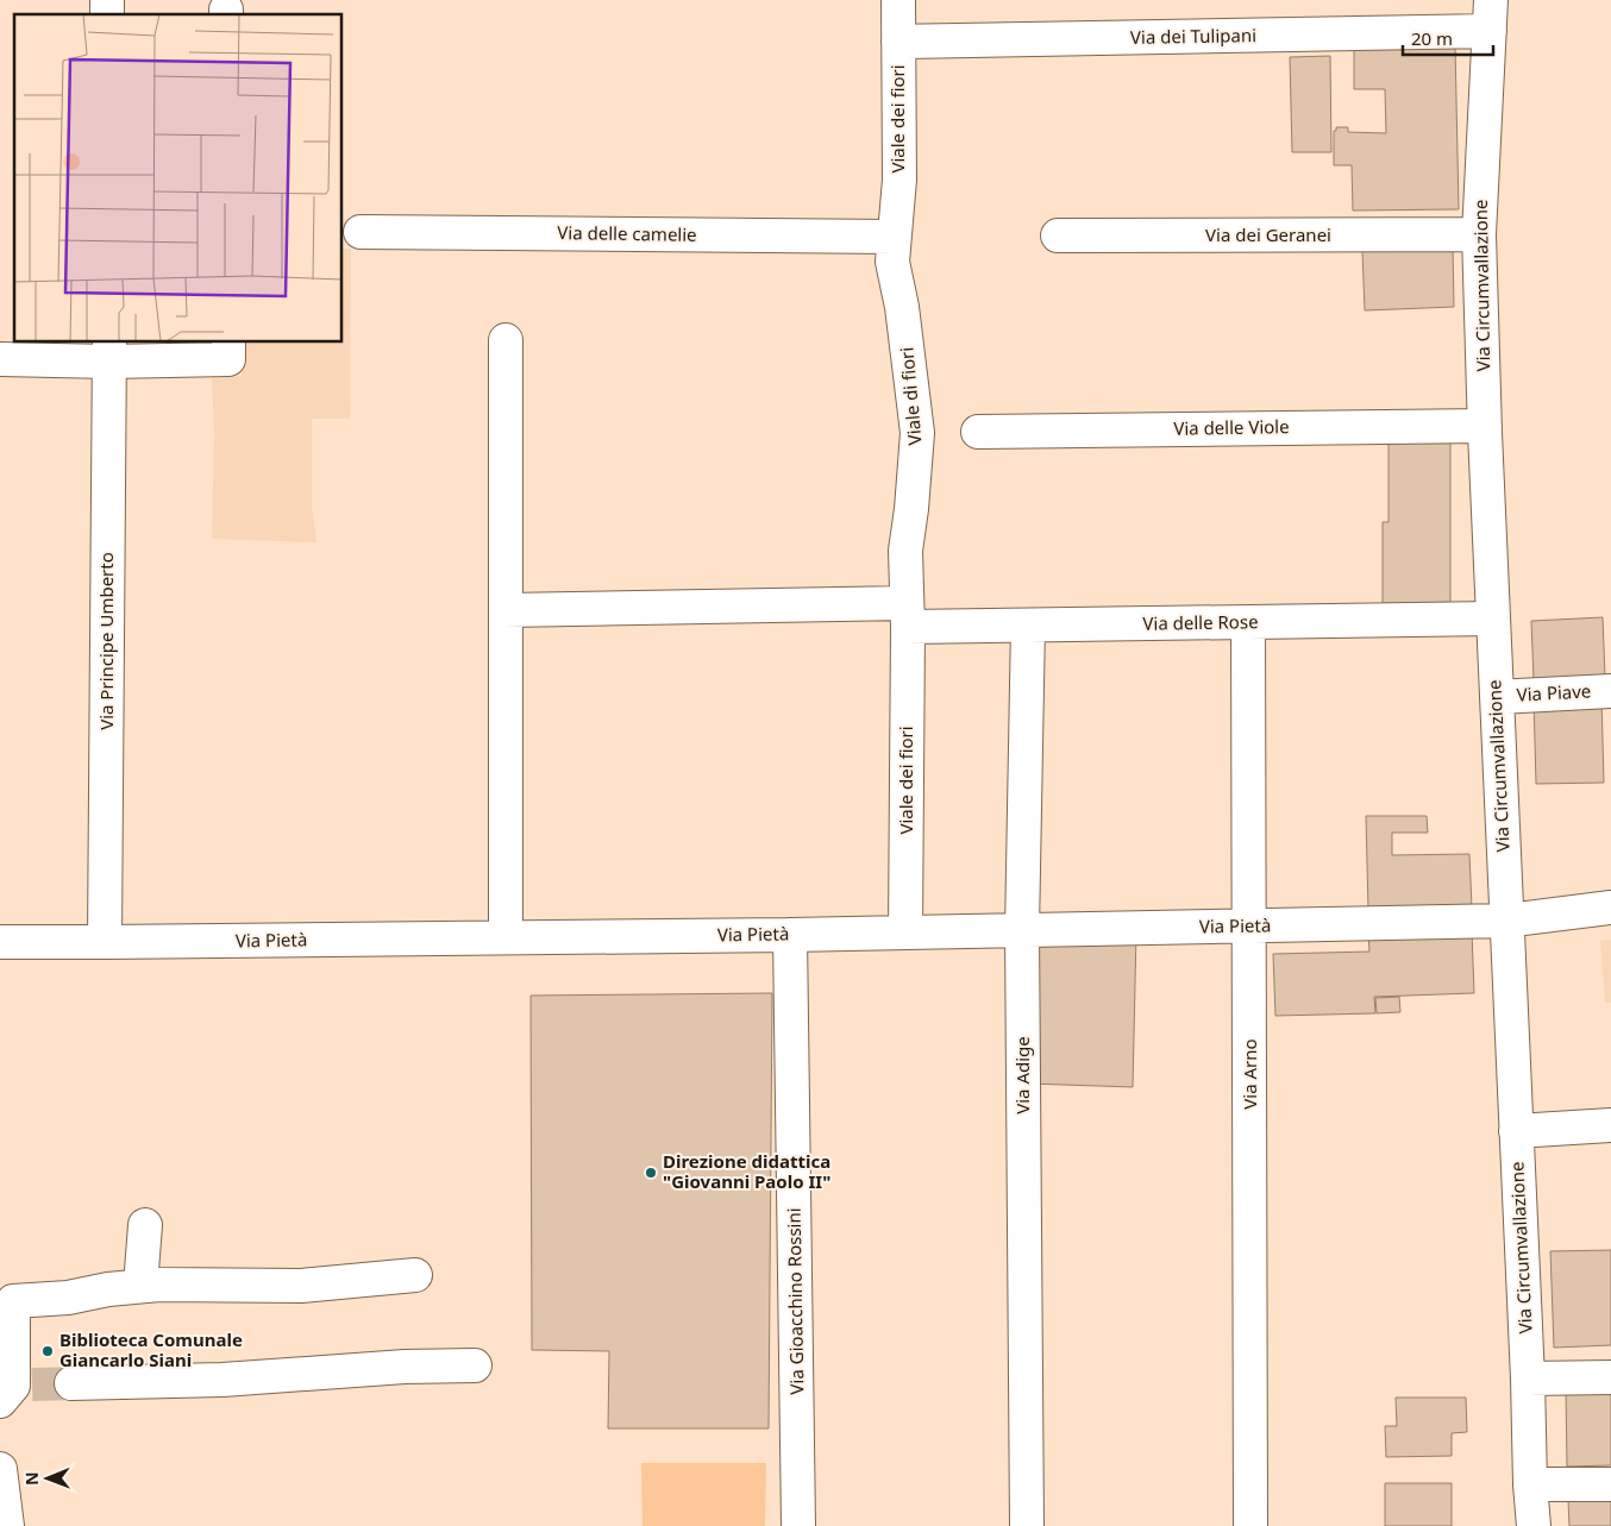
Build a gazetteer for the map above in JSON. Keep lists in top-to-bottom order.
{
  "streets": {
    "street": [
      "Via dei Tulipani",
      "Viale dei fiori",
      "Via delle camelie",
      "Via dei Geranei",
      "Via Circumvallazione",
      "Viale di fiori",
      "Via delle Viole",
      "Via delle Rose",
      "Via Principe Umberto",
      "Via Piave",
      "Via Pietà",
      "Via Arno",
      "Via Adige",
      "Via Gioacchino Rossini"
    ]
  },
  "crossings": [
    ["Via dei Tulipani", "Viale dei fiori"],
    ["Via dei Tulipani", "Via Circumvallazione"],
    ["Viale dei fiori", "Via delle camelie"],
    ["Viale dei fiori", "Viale di fiori"],
    ["Viale dei fiori", "Via delle Rose"],
    ["Viale dei fiori", "Via Pietà"],
    ["Via delle camelie", "Viale di fiori"],
    ["Via dei Geranei", "Via Circumvallazione"],
    ["Via Circumvallazione", "Via delle Viole"],
    ["Via Circumvallazione", "Via delle Rose"],
    ["Via Circumvallazione", "Via Piave"],
    ["Via Circumvallazione", "Via Pietà"],
    ["Viale di fiori", "Via delle Rose"],
    ["Via delle Rose", "Via Arno"],
    ["Via delle Rose", "Via Adige"],
    ["Via Principe Umberto", "Via Pietà"],
    ["Via Pietà", "Via Arno"],
    ["Via Pietà", "Via Adige"],
    ["Via Pietà", "Via Gioacchino Rossini"]
  ],
  "places": ["Direzione didattica \"Giovanni Paolo II\"", "Biblioteca Comunale Giancarlo Siani"],
  "scale_bar": "20 m",
  "north": "left"
}
